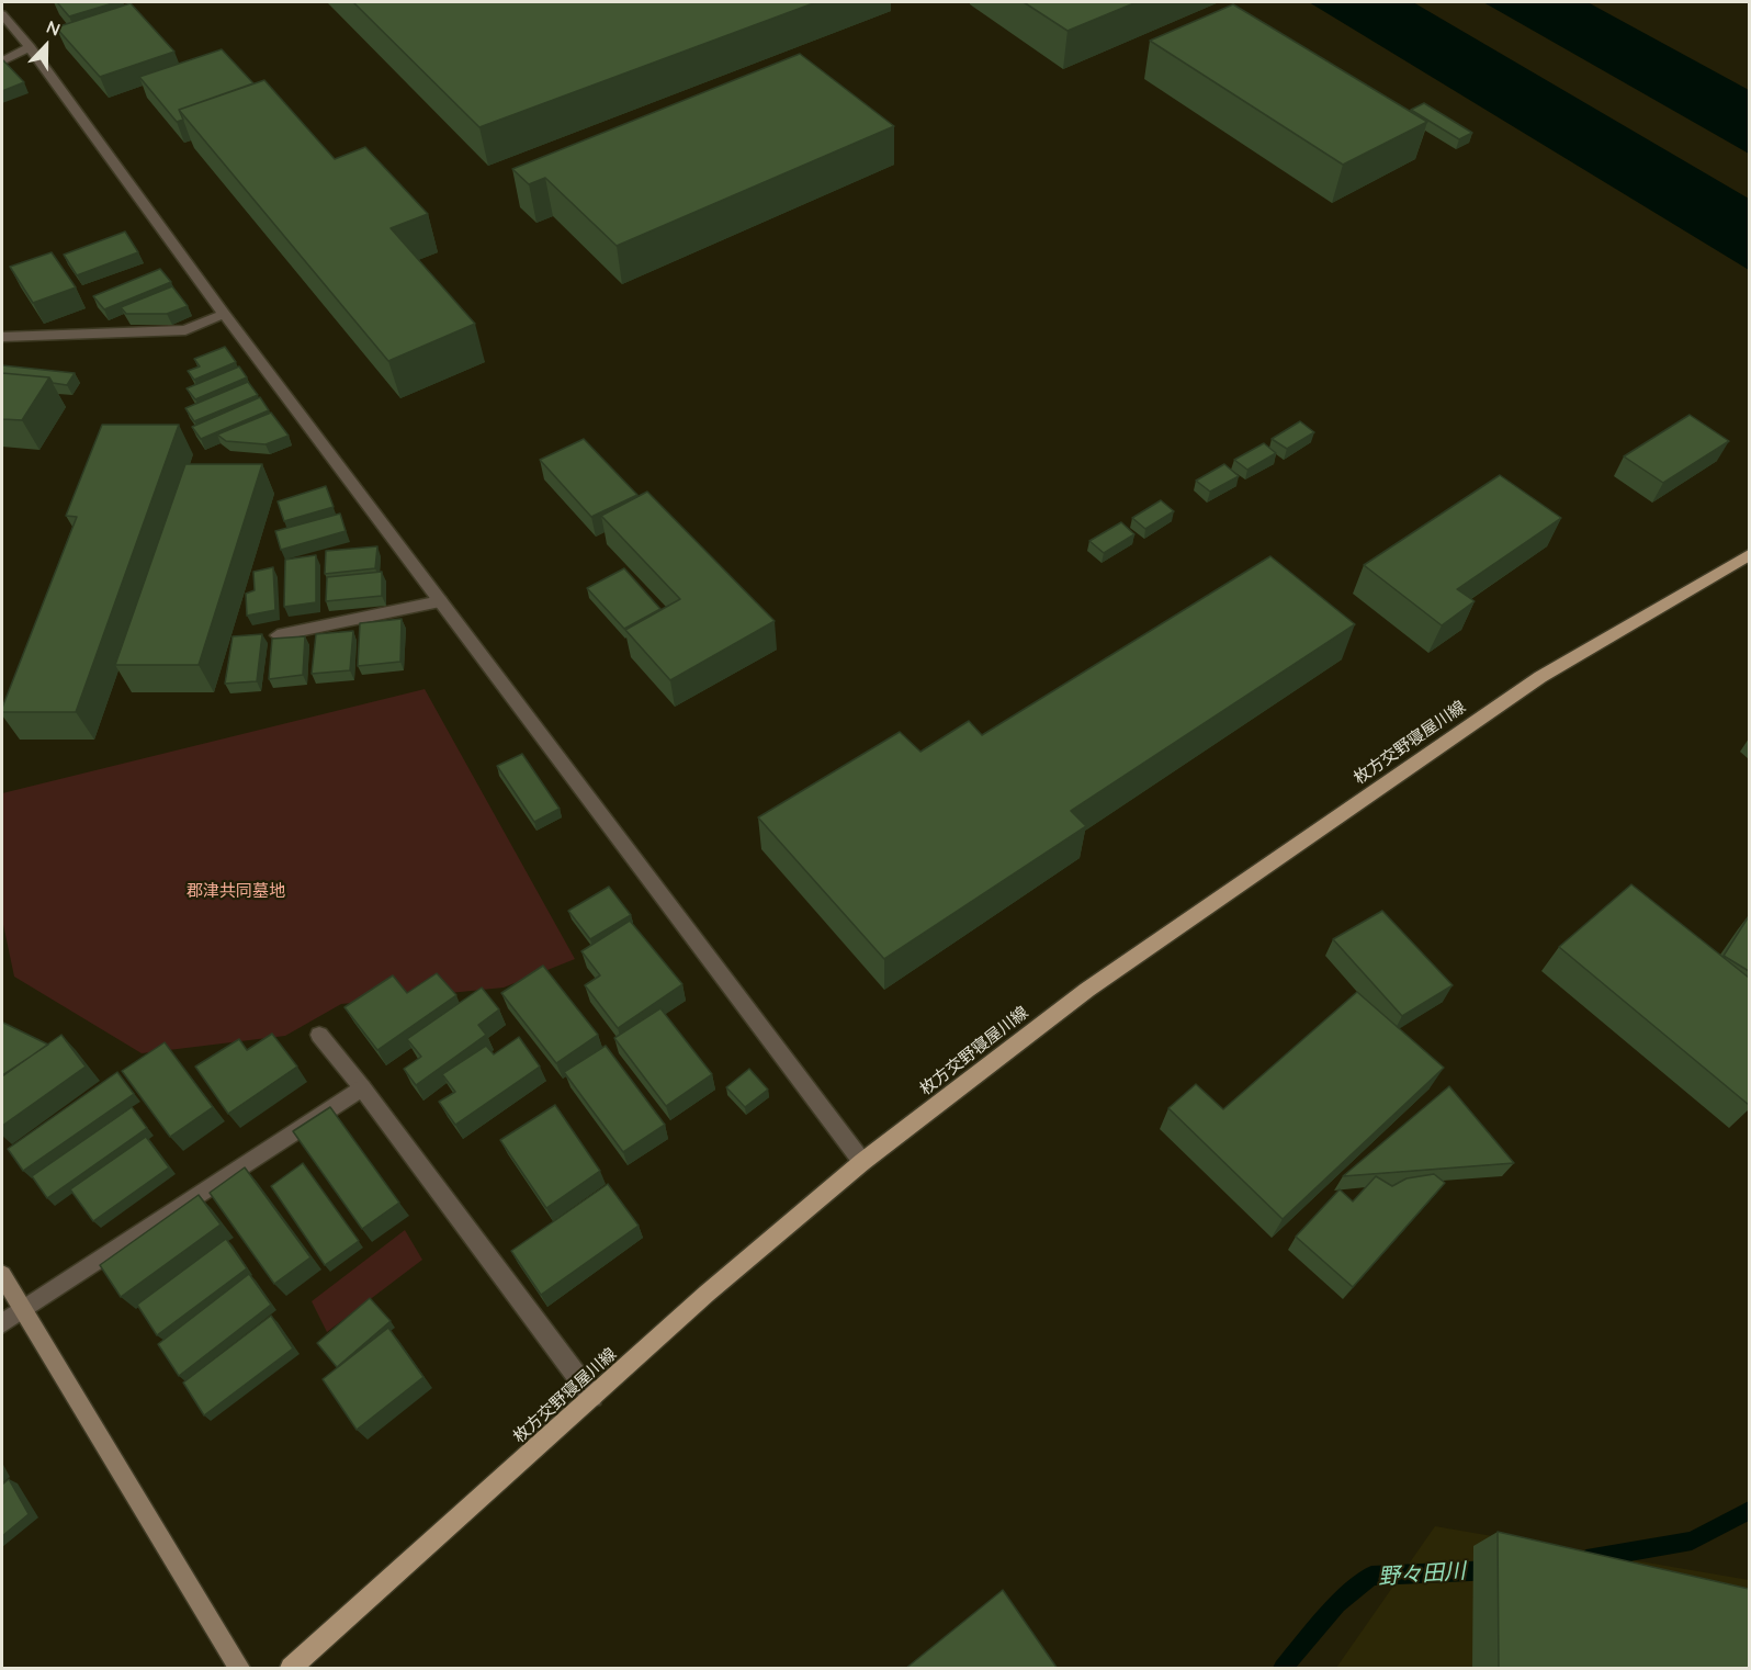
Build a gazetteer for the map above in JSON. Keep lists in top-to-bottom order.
{
  "streets": {
    "main road": ["枚方交野寝屋川線"]
  },
  "water": ["野々田川"],
  "parks": ["郡津共同墓地"],
  "north": "top"
}
